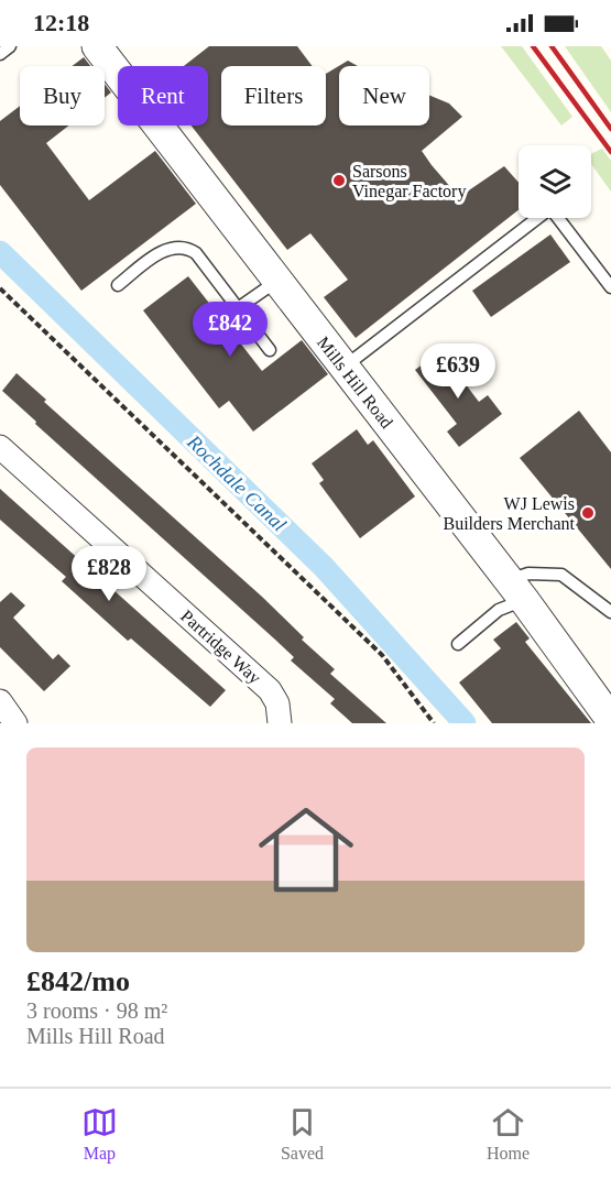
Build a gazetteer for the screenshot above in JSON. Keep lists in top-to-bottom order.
{
  "streets": {
    "street": ["Mills Hill Road", "Partridge Way"]
  },
  "water": ["Rochdale Canal"],
  "places": ["Sarsons Vinegar Factory", "WJ Lewis Builders Merchant"],
  "page": {
    "status": "12:18",
    "chip": [
      "Buy",
      "Rent",
      "Filters",
      "New"
    ],
    "price": ["£842", "£639", "£828"],
    "list": [
      {
        "name": "£842/mo",
        "note": "3 rooms · 98 m² · Mills Hill Road"
      }
    ],
    "tabs": ["Map", "Saved", "Home"]
  }
}
